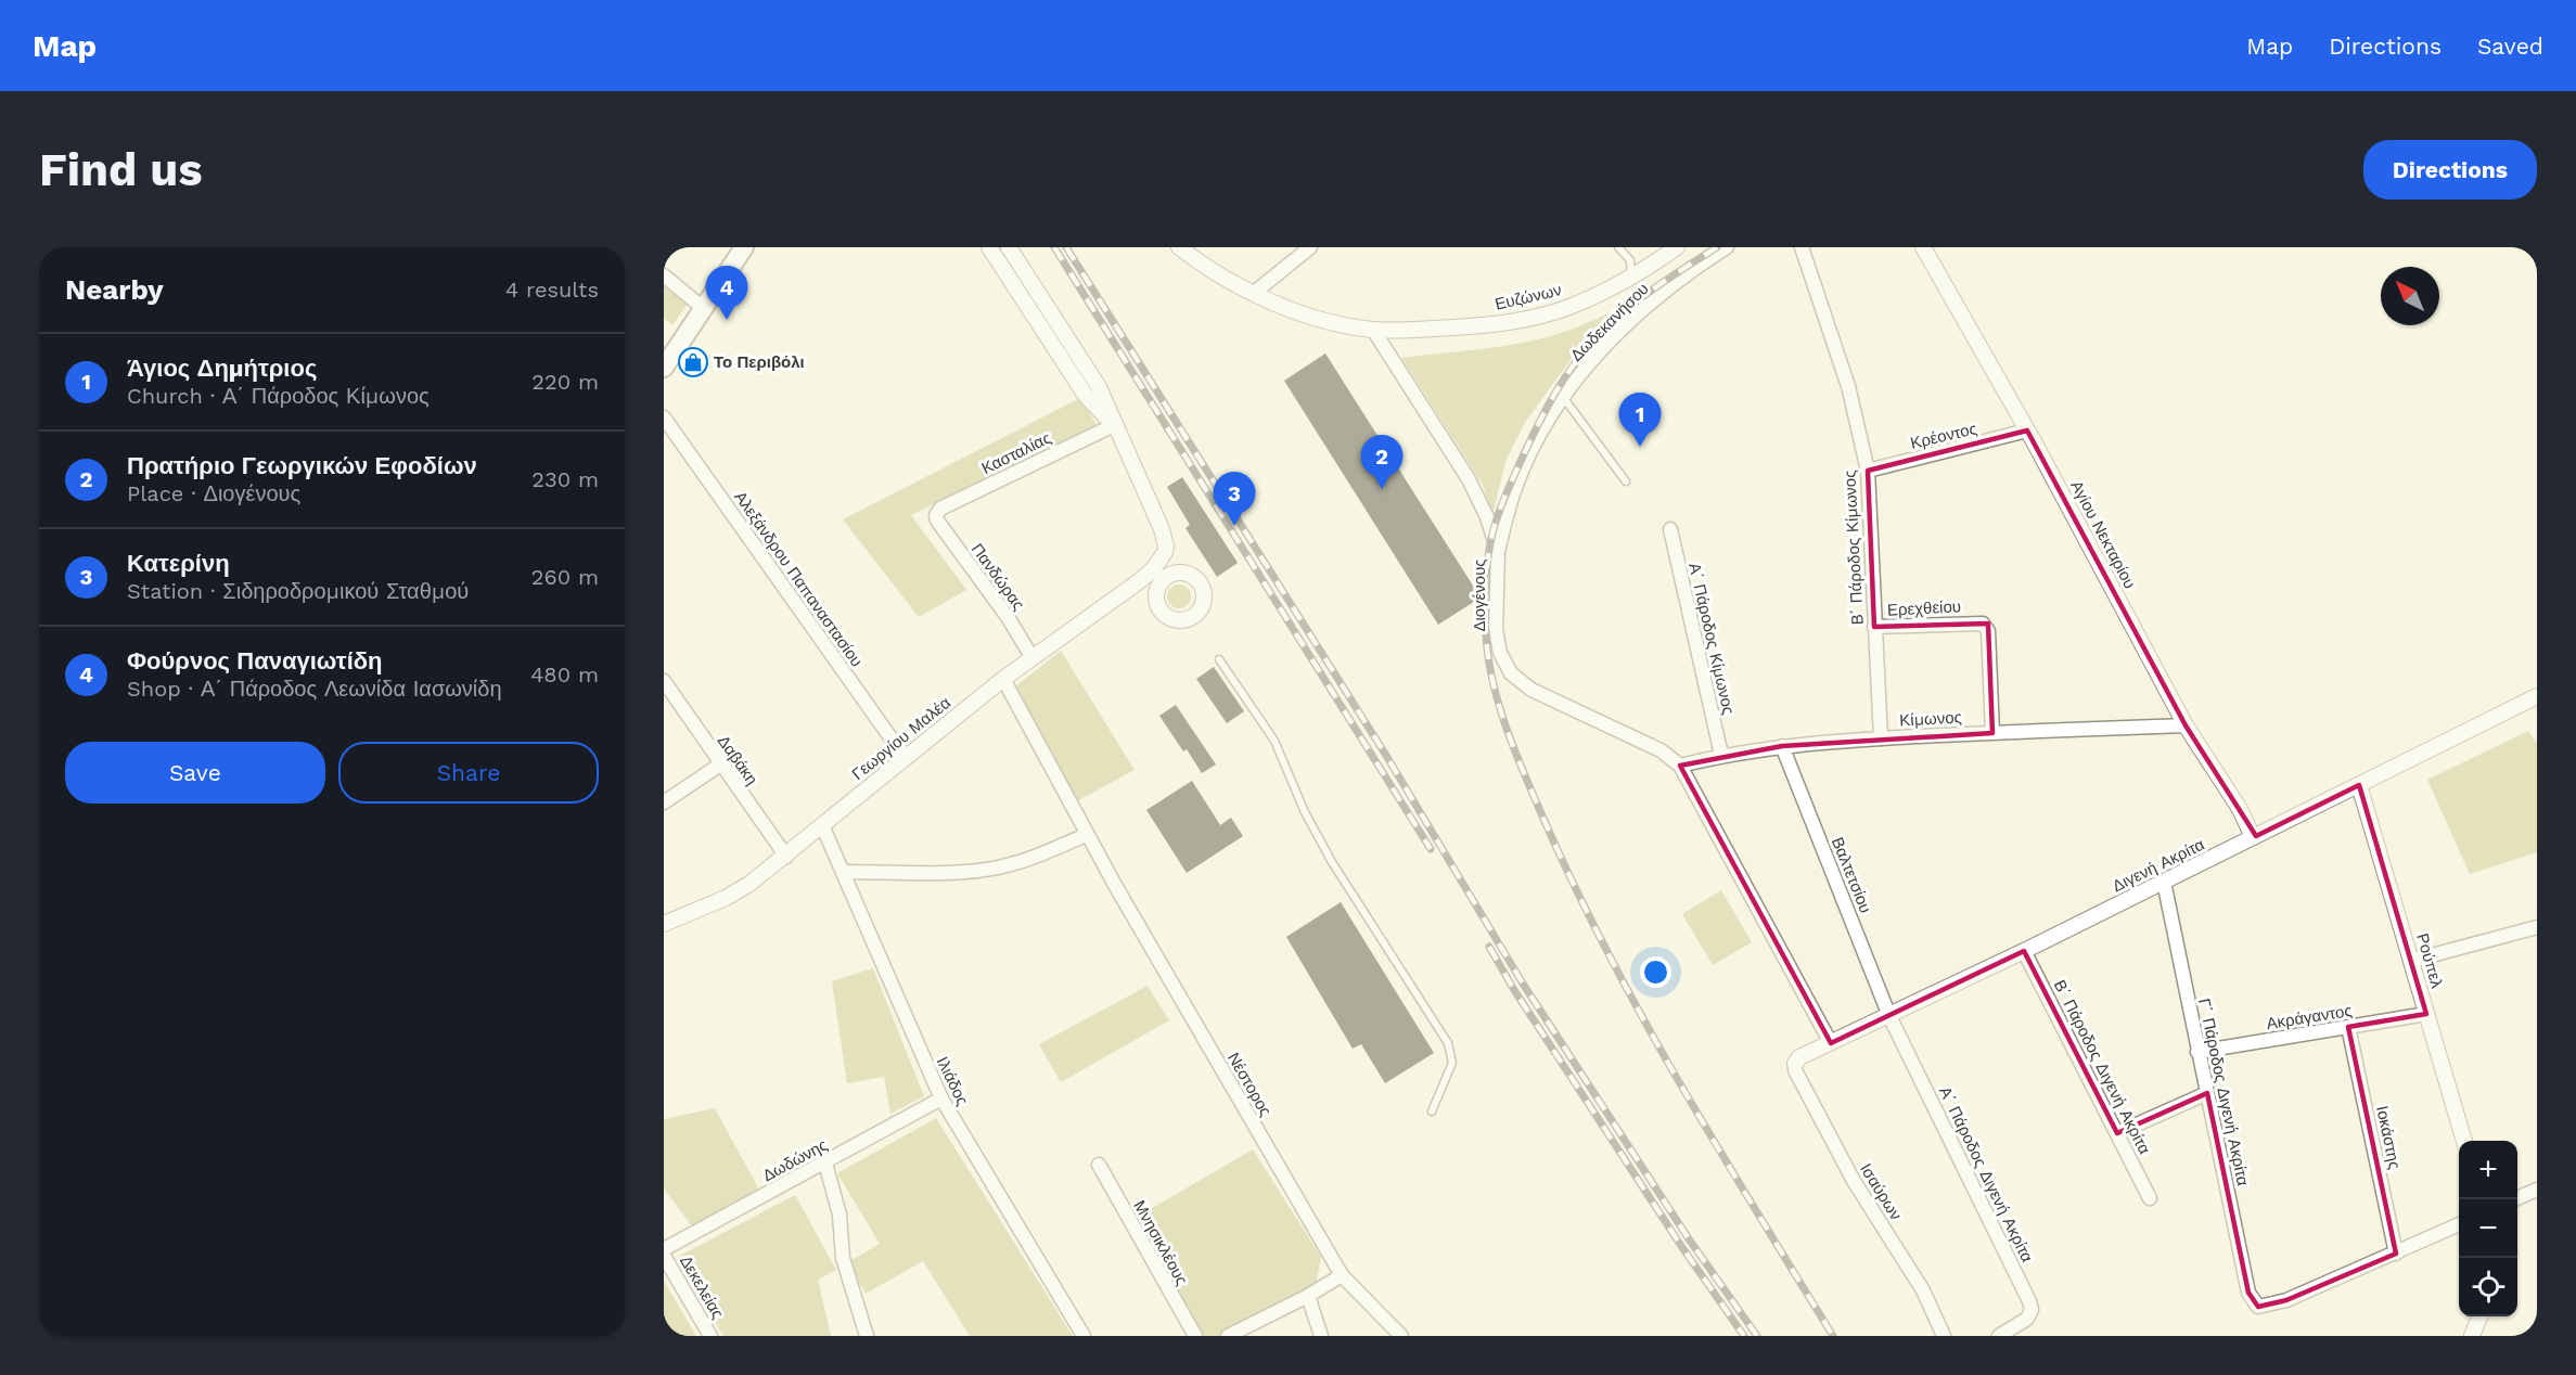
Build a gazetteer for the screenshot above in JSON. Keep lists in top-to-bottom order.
{
  "streets": {
    "street": [
      "Ευζώνων",
      "Δωδεκανήσου",
      "Κρέοντος",
      "Κασταλίας",
      "Αγίου Νεκταρίου",
      "Β΄ Πάροδος Κίμωνος",
      "Πανδώρας",
      "Αλεξάνδρου Παπαναστασίου",
      "Διογένους",
      "Ερεχθείου",
      "Α΄ Πάροδος Κίμωνος",
      "Κίμωνος",
      "Γεωργίου Μαλέα",
      "Δαβάκη",
      "Διγενή Ακρίτα",
      "Βαλτετσίου",
      "Ρούπελ",
      "Ακράγαντος",
      "Β΄ Πάροδος Διγενή Ακρίτα",
      "Ιλιάδος",
      "Νέστορος",
      "Γ΄ Πάροδος Διγενή Ακρίτα",
      "Ιοκάστης",
      "Δωδώνης",
      "Α΄ Πάροδος Διγενή Ακρίτα",
      "Ισαύρων",
      "Μνησικλέους",
      "Δεκελείας"
    ]
  },
  "crossings": [
    ["Ευζώνων", "Διογένους"],
    ["Δωδεκανήσου", "Διογένους"],
    ["Κρέοντος", "Αγίου Νεκταρίου"],
    ["Κρέοντος", "Β΄ Πάροδος Κίμωνος"],
    ["Κασταλίας", "Πανδώρας"],
    ["Αγίου Νεκταρίου", "Κίμωνος"],
    ["Αγίου Νεκταρίου", "Διγενή Ακρίτα"],
    ["Β΄ Πάροδος Κίμωνος", "Ερεχθείου"],
    ["Β΄ Πάροδος Κίμωνος", "Κίμωνος"],
    ["Πανδώρας", "Γεωργίου Μαλέα"],
    ["Αλεξάνδρου Παπαναστασίου", "Γεωργίου Μαλέα"],
    ["Διογένους", "Κίμωνος"],
    ["Διογένους", "Διγενή Ακρίτα"],
    ["Ερεχθείου", "Κίμωνος"],
    ["Α΄ Πάροδος Κίμωνος", "Κίμωνος"],
    ["Κίμωνος", "Βαλτετσίου"],
    ["Γεωργίου Μαλέα", "Δαβάκη"],
    ["Γεωργίου Μαλέα", "Ιλιάδος"],
    ["Γεωργίου Μαλέα", "Νέστορος"],
    ["Διγενή Ακρίτα", "Βαλτετσίου"],
    ["Διγενή Ακρίτα", "Ρούπελ"],
    ["Διγενή Ακρίτα", "Β΄ Πάροδος Διγενή Ακρίτα"],
    ["Διγενή Ακρίτα", "Γ΄ Πάροδος Διγενή Ακρίτα"],
    ["Διγενή Ακρίτα", "Α΄ Πάροδος Διγενή Ακρίτα"],
    ["Διγενή Ακρίτα", "Ισαύρων"],
    ["Βαλτετσίου", "Α΄ Πάροδος Διγενή Ακρίτα"],
    ["Ρούπελ", "Ακράγαντος"],
    ["Ακράγαντος", "Γ΄ Πάροδος Διγενή Ακρίτα"],
    ["Ακράγαντος", "Ιοκάστης"],
    ["Ιλιάδος", "Δωδώνης"],
    ["Γ΄ Πάροδος Διγενή Ακρίτα", "Ιοκάστης"]
  ],
  "places": {
    "shop": ["Το Περιβόλι"]
  },
  "north": "top left",
  "page": {
    "header": "Map",
    "nav": ["Map", "Directions", "Saved"],
    "buttons": [
      "Directions",
      ["Save", "Share"]
    ],
    "title": "Find us",
    "heading": ["Nearby", "4 results"],
    "pins": [
      "4",
      "1",
      "2",
      "3"
    ],
    "list": [
      {
        "mark": "1",
        "name": "Άγιος Δημήτριος",
        "note": "Church · Α΄ Πάροδος Κίμωνος",
        "value": "220 m"
      },
      {
        "mark": "2",
        "name": "Πρατήριο Γεωργικών Εφοδίων",
        "note": "Place · Διογένους",
        "value": "230 m"
      },
      {
        "mark": "3",
        "name": "Κατερίνη",
        "note": "Station · Σιδηροδρομικού Σταθμού",
        "value": "260 m"
      },
      {
        "mark": "4",
        "name": "Φούρνος Παναγιωτίδη",
        "note": "Shop · Α΄ Πάροδος Λεωνίδα Ιασωνίδη",
        "value": "480 m"
      }
    ],
    "map_buttons": ["+", "−"]
  }
}
